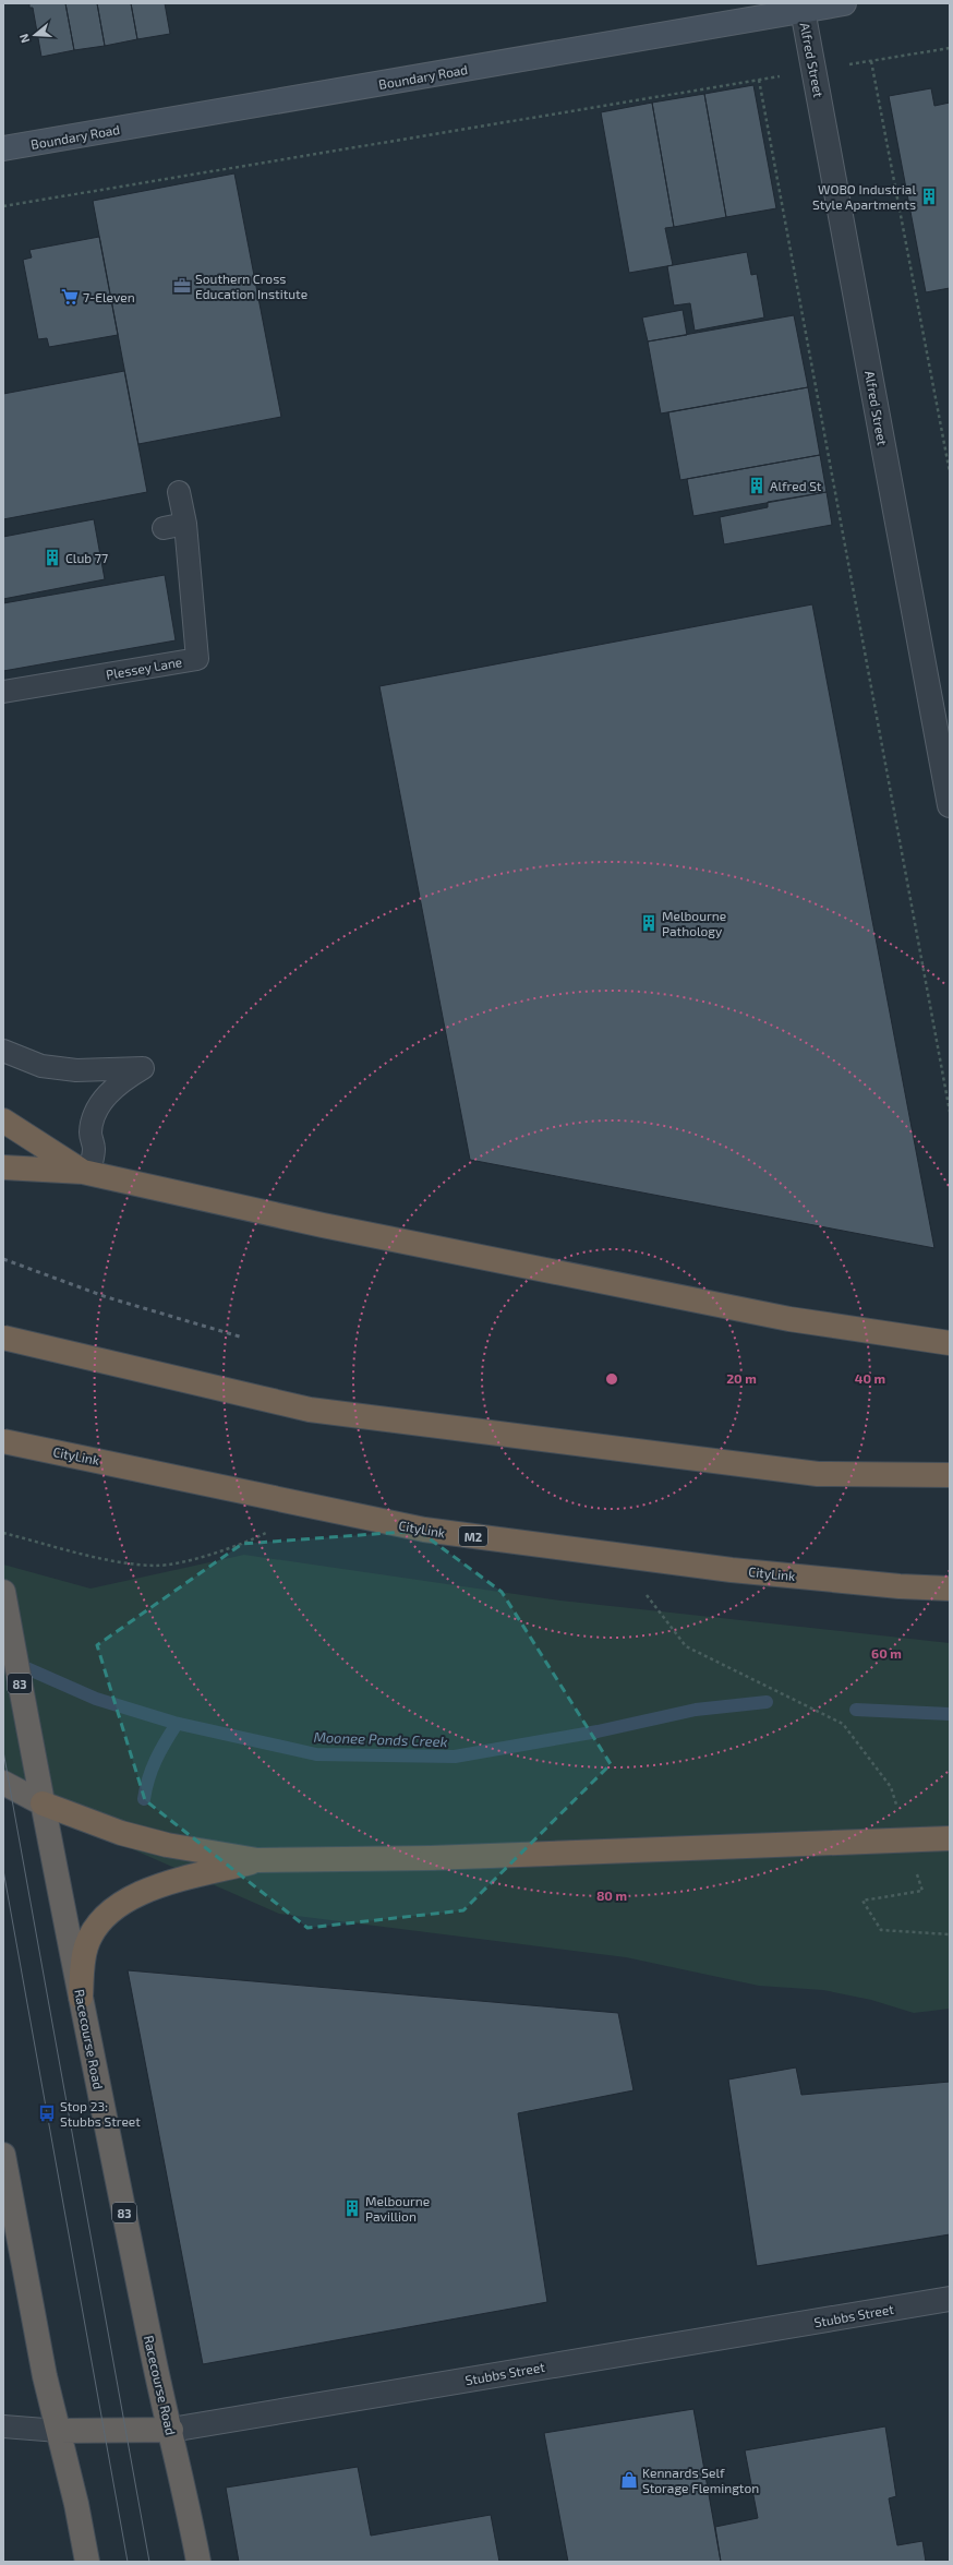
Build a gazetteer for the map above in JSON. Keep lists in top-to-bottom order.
{
  "streets": {
    "highway": [
      "CityLink",
      "M2",
      "83",
      "Racecourse Road",
      "Stubbs Street"
    ],
    "main road": ["Boundary Road"],
    "street": ["Alfred Street"],
    "lane": ["Plessey Lane"]
  },
  "crossings": [
    ["Alfred Street", "Boundary Road"],
    ["Racecourse Road", "Stubbs Street"]
  ],
  "water": ["Moonee Ponds Creek"],
  "places": {
    "building": [
      "WOBO Industrial Style Apartments",
      "Alfred St",
      "Club 77",
      "Melbourne Pathology",
      "Melbourne Pavillion"
    ],
    "office": ["Southern Cross Education Institute"],
    "supermarket": ["7-Eleven"],
    "bus stop": ["Stop 23: Stubbs Street"],
    "shop": ["Kennards Self Storage Flemington"]
  },
  "north": "left",
  "rings": [
    "20 m",
    "40 m",
    "60 m",
    "80 m"
  ]
}
